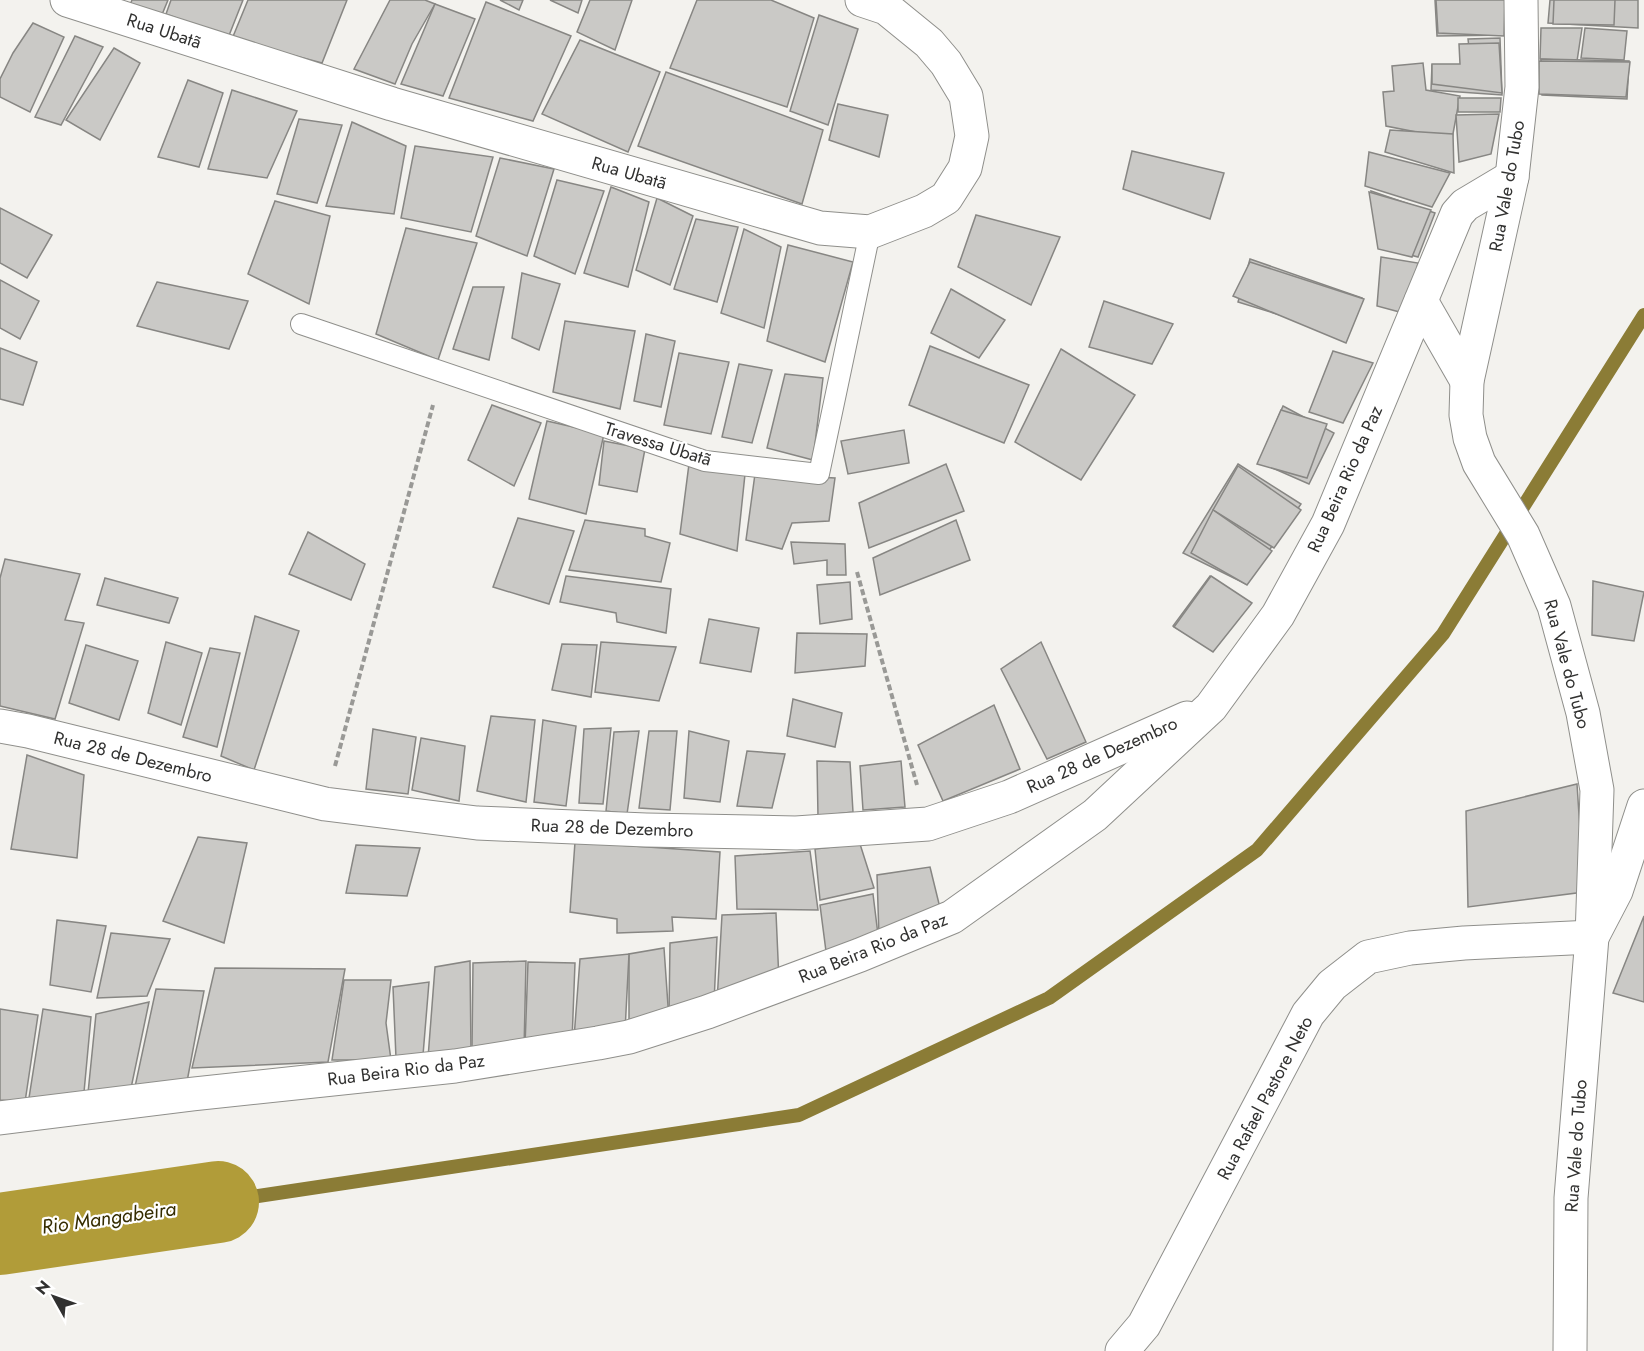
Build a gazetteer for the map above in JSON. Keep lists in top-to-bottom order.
{
  "streets": {
    "street": [
      "Rua Ubatã",
      "Rua Vale do Tubo",
      "Rua Beira Rio da Paz",
      "Rua 28 de Dezembro",
      "Rua Rafael Pastore Neto"
    ],
    "lane": ["Travessa Ubatã"]
  },
  "crossings": [
    ["Rua Ubatã", "Travessa Ubatã"],
    ["Rua Vale do Tubo", "Rua Beira Rio da Paz"],
    ["Rua Vale do Tubo", "Rua Rafael Pastore Neto"],
    ["Rua Beira Rio da Paz", "Rua 28 de Dezembro"]
  ],
  "water": ["Rio Mangabeira"],
  "north": "top left"
}
